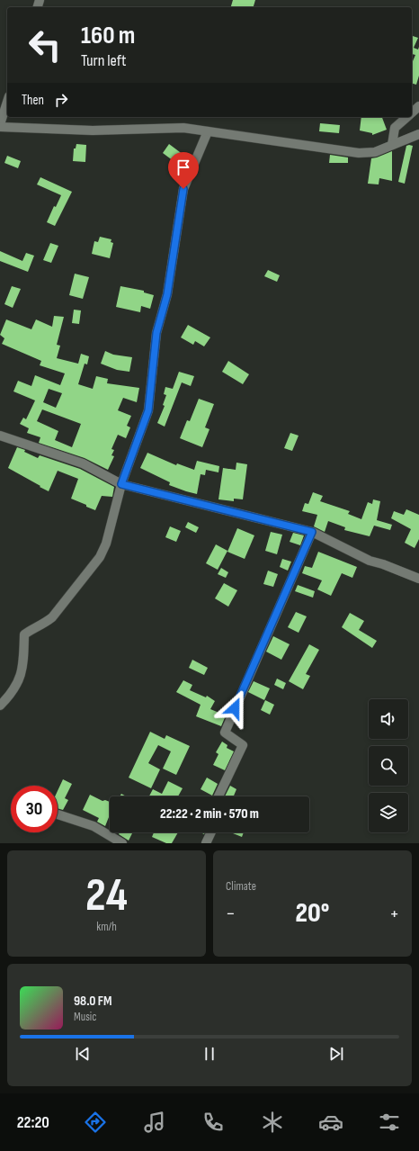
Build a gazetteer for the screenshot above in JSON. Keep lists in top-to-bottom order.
{
  "page": {
    "turn": ["160 m", "Turn left"],
    "then": "Then",
    "limit": "30",
    "trip": "22:22 · 2 min · 570 m",
    "tile": [
      ["24", "km/h"],
      "Climate"
    ],
    "heat": ["−", "20°", "+"],
    "song": ["98.0 FM", "Music"],
    "tabs": "22:20"
  }
}
